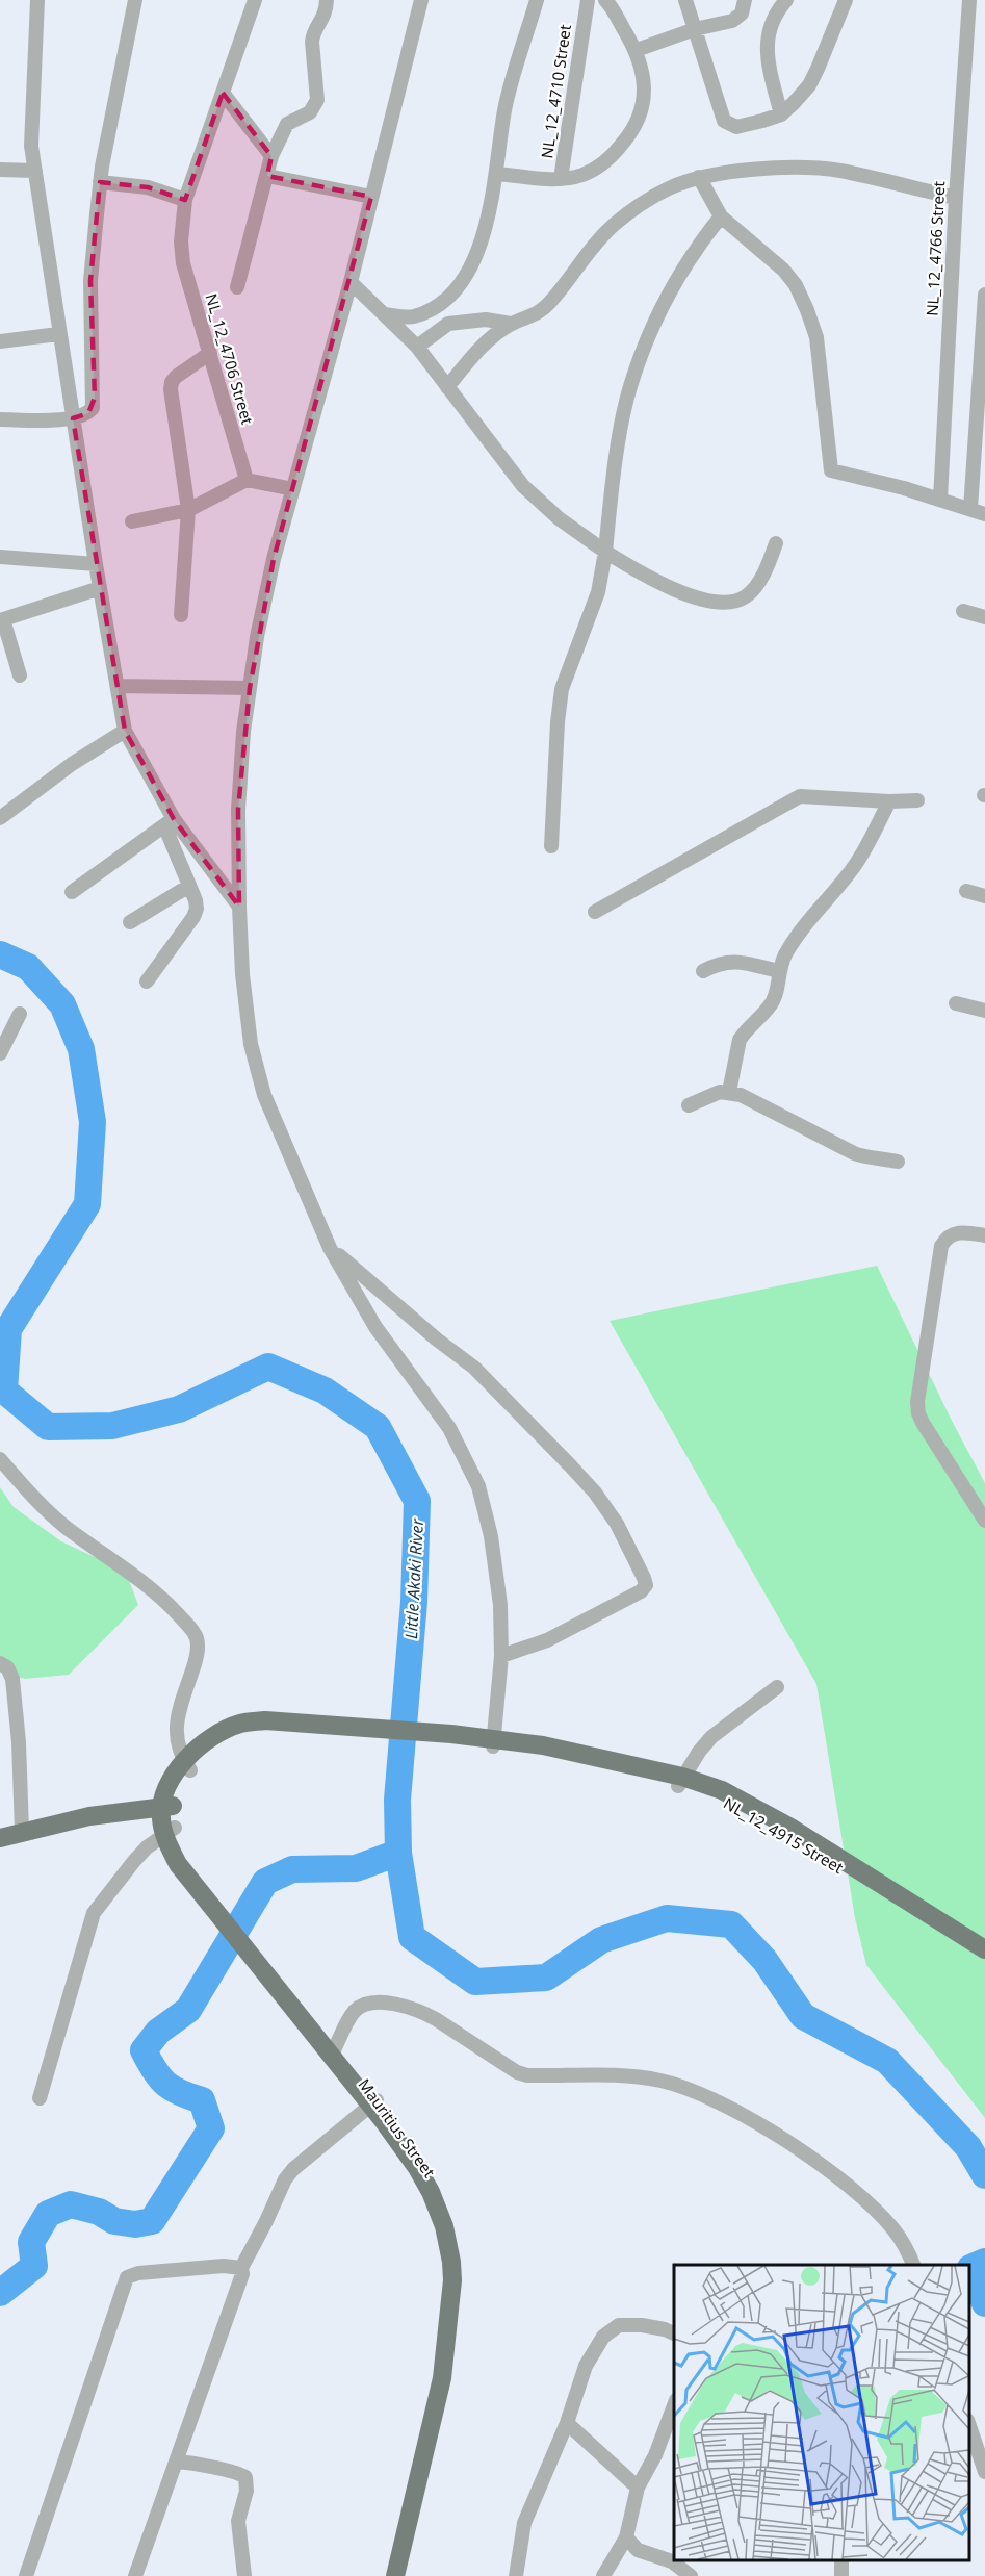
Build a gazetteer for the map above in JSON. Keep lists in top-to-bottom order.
{
  "streets": {
    "main road": ["NL_12_4915 Street", "Mauritius Street"],
    "street": ["NL_12_4710 Street", "NL_12_4766 Street", "NL_12_4706 Street"]
  },
  "crossings": [
    ["NL_12_4915 Street", "Mauritius Street"]
  ],
  "water": ["Little Akaki River"]
}
